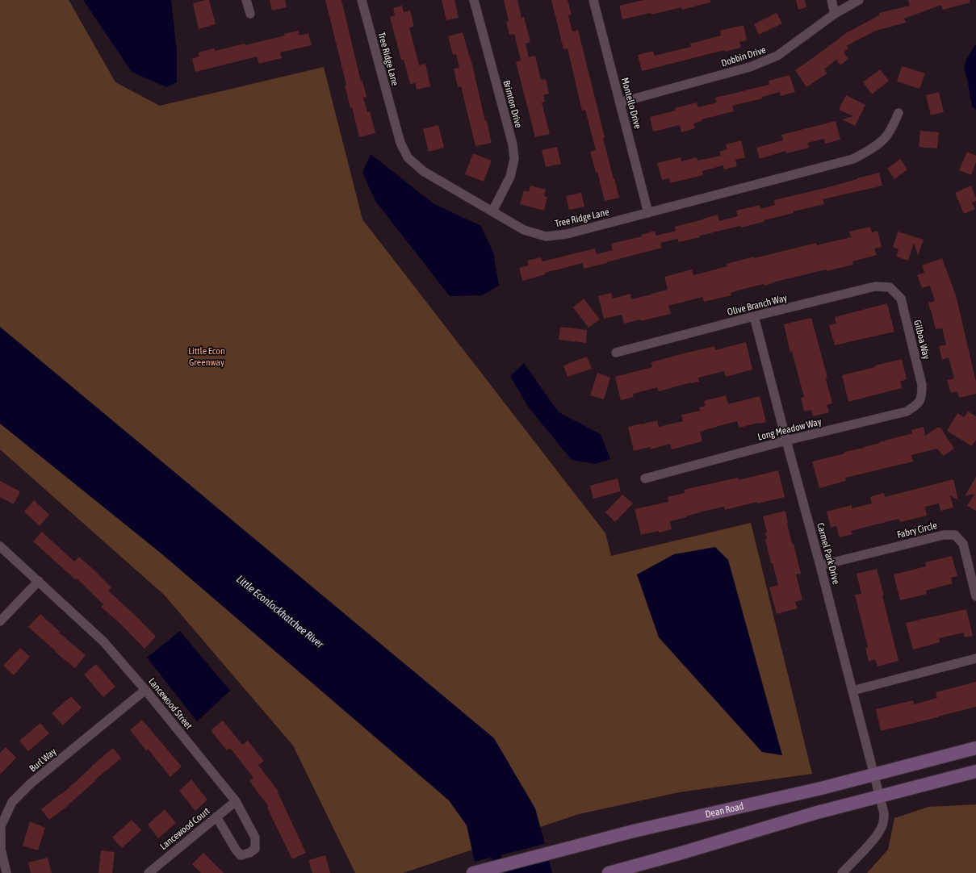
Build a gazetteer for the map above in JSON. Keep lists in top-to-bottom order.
{
  "streets": {
    "main road": ["Dean Road"],
    "street": [
      "Dobbin Drive",
      "Tree Ridge Lane",
      "Montello Drive",
      "Brimton Drive",
      "Olive Branch Way",
      "Gilboa Way",
      "Long Meadow Way",
      "Fabry Circle",
      "Carmel Park Drive",
      "Lancewood Street",
      "Burl Way",
      "Lancewood Court"
    ]
  },
  "crossings": [
    ["Dobbin Drive", "Montello Drive"],
    ["Tree Ridge Lane", "Montello Drive"],
    ["Tree Ridge Lane", "Brimton Drive"],
    ["Olive Branch Way", "Gilboa Way"],
    ["Olive Branch Way", "Carmel Park Drive"],
    ["Gilboa Way", "Long Meadow Way"],
    ["Long Meadow Way", "Carmel Park Drive"],
    ["Fabry Circle", "Carmel Park Drive"],
    ["Carmel Park Drive", "Dean Road"],
    ["Lancewood Street", "Burl Way"],
    ["Lancewood Street", "Lancewood Court"]
  ],
  "water": ["Little Econlockhatchee River"],
  "parks": ["Little Econ Greenway"]
}
